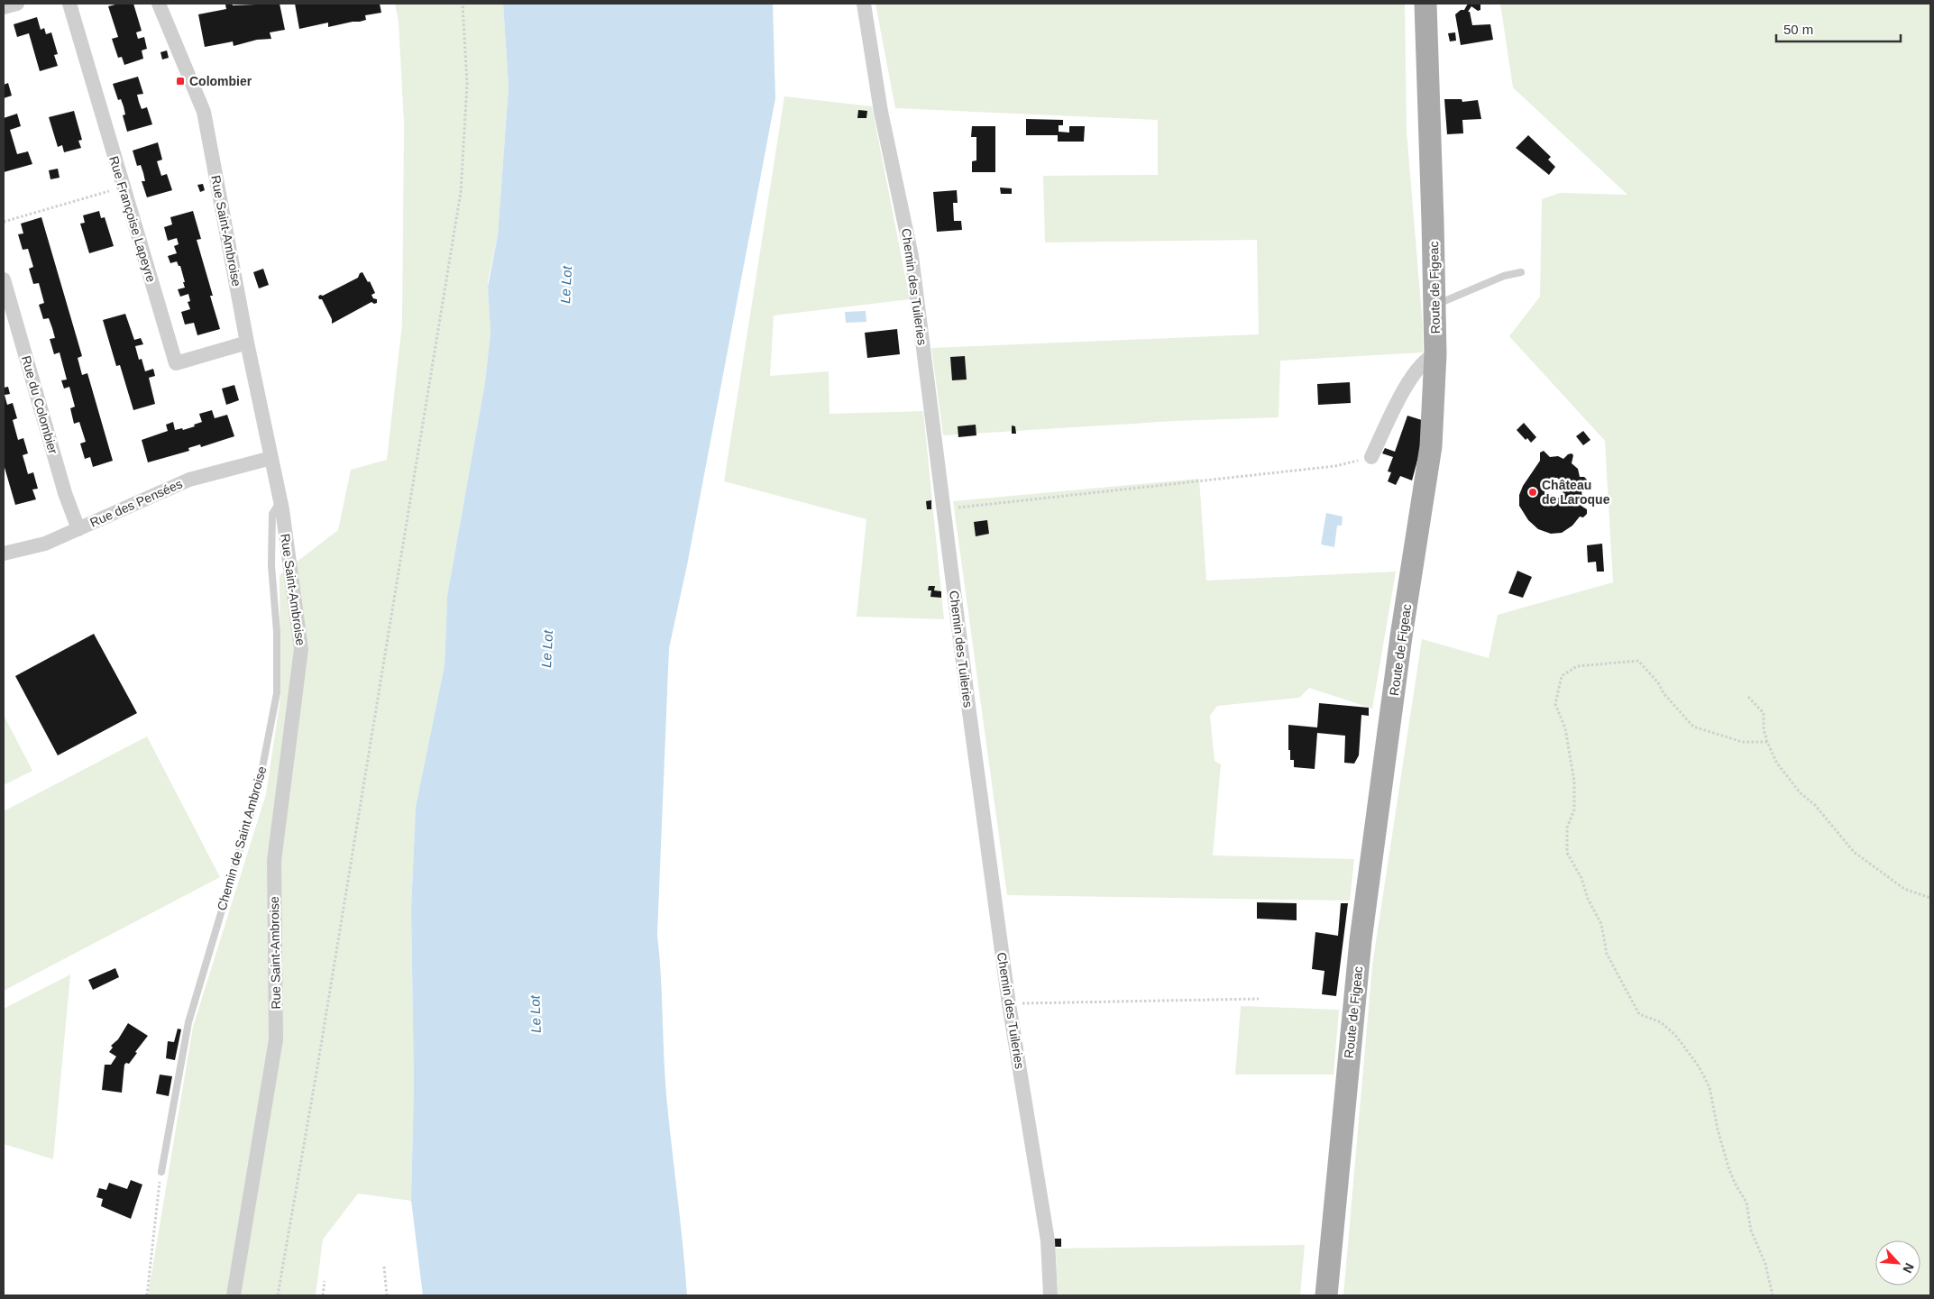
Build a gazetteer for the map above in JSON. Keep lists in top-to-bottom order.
{
  "streets": {
    "main road": ["Route de Figeac"],
    "street": [
      "Rue Françoise Lapeyre",
      "Rue Saint-Ambroise",
      "Chemin des Tuileries",
      "Rue du Colombier",
      "Rue des Pensées"
    ],
    "lane": ["Chemin de Saint Ambroise"]
  },
  "crossings": [
    ["Rue Françoise Lapeyre", "Rue Saint-Ambroise"],
    ["Rue Saint-Ambroise", "Rue des Pensées"],
    ["Rue Saint-Ambroise", "Chemin de Saint Ambroise"],
    ["Rue du Colombier", "Rue des Pensées"]
  ],
  "water": ["Le Lot"],
  "places": {
    "transit": ["Colombier"],
    "other": ["Château de Laroque"]
  },
  "scale_bar": "50 m",
  "north": "bottom right"
}
